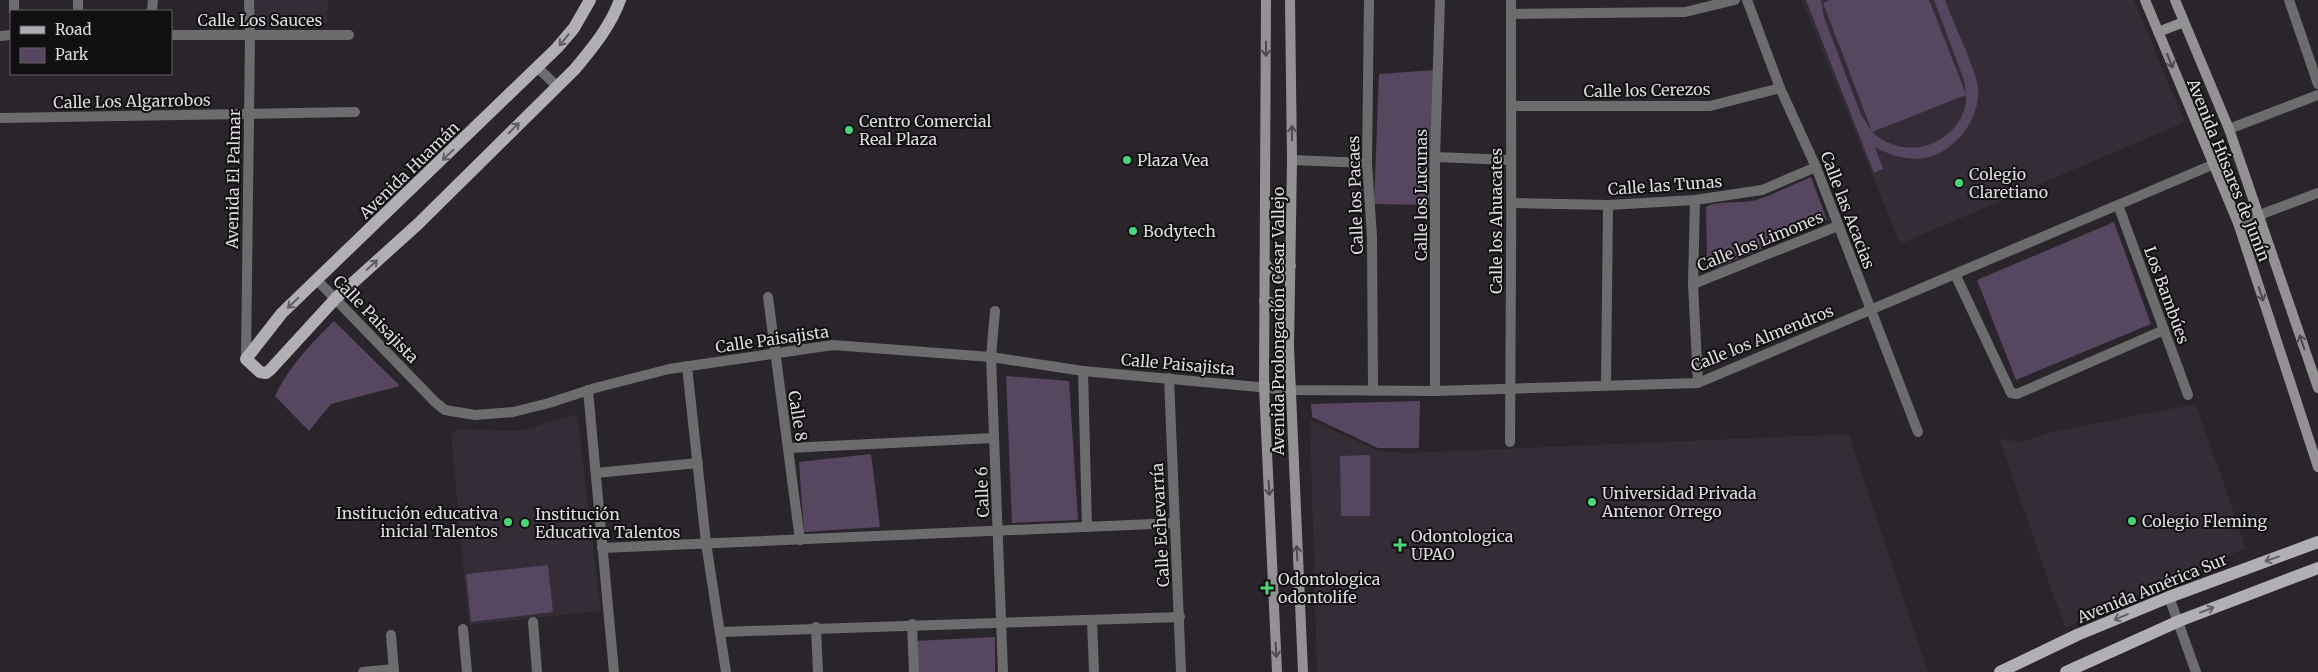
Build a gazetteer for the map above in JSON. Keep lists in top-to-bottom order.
{
  "streets": {
    "main road": [
      "Avenida Huamán",
      "Avenida Húsares de Junín",
      "Avenida Prolongación César Vallejo",
      "Avenida América Sur"
    ],
    "street": [
      "Calle Los Sauces",
      "Calle los Cerezos",
      "Calle Los Algarrobos",
      "Avenida El Palmar",
      "Calle las Tunas",
      "Calle los Pacaes",
      "Calle los Lucunas",
      "Calle las Acacias",
      "Calle los Ahuacates",
      "Calle los Limones",
      "Los Bambúes",
      "Calle Paisajista",
      "Calle los Almendros",
      "Calle 8",
      "Calle 6",
      "Calle Echevarría"
    ]
  },
  "crossings": [
    ["Calle Los Sauces", "Avenida El Palmar"],
    ["Calle los Cerezos", "Calle las Acacias"],
    ["Calle los Cerezos", "Calle los Ahuacates"],
    ["Calle Los Algarrobos", "Avenida El Palmar"],
    ["Avenida Huamán", "Avenida El Palmar"],
    ["Avenida Huamán", "Calle Paisajista"],
    ["Avenida Húsares de Junín", "Calle los Almendros"],
    ["Calle las Tunas", "Calle las Acacias"],
    ["Calle las Tunas", "Calle los Ahuacates"],
    ["Calle los Pacaes", "Calle los Almendros"],
    ["Calle los Lucunas", "Calle los Almendros"],
    ["Calle las Acacias", "Calle los Limones"],
    ["Calle las Acacias", "Calle los Almendros"],
    ["Calle los Ahuacates", "Calle los Almendros"],
    ["Los Bambúes", "Calle los Almendros"],
    ["Calle Paisajista", "Avenida Prolongación César Vallejo"],
    ["Calle Paisajista", "Calle los Almendros"],
    ["Calle Paisajista", "Calle 8"],
    ["Calle Paisajista", "Calle 6"],
    ["Calle Paisajista", "Calle Echevarría"],
    ["Avenida Prolongación César Vallejo", "Calle los Almendros"]
  ],
  "places": {
    "other": [
      "Centro Comercial Real Plaza",
      "Plaza Vea",
      "Colegio Claretiano",
      "Bodytech",
      "Universidad Privada Antenor Orrego",
      "Colegio Fleming",
      "Institución educativa inicial Talentos",
      "Institución Educativa Talentos"
    ],
    "health": ["Odontologica UPAO", "Odontologica odontolife"]
  },
  "legend": ["Road", "Park"]
}
